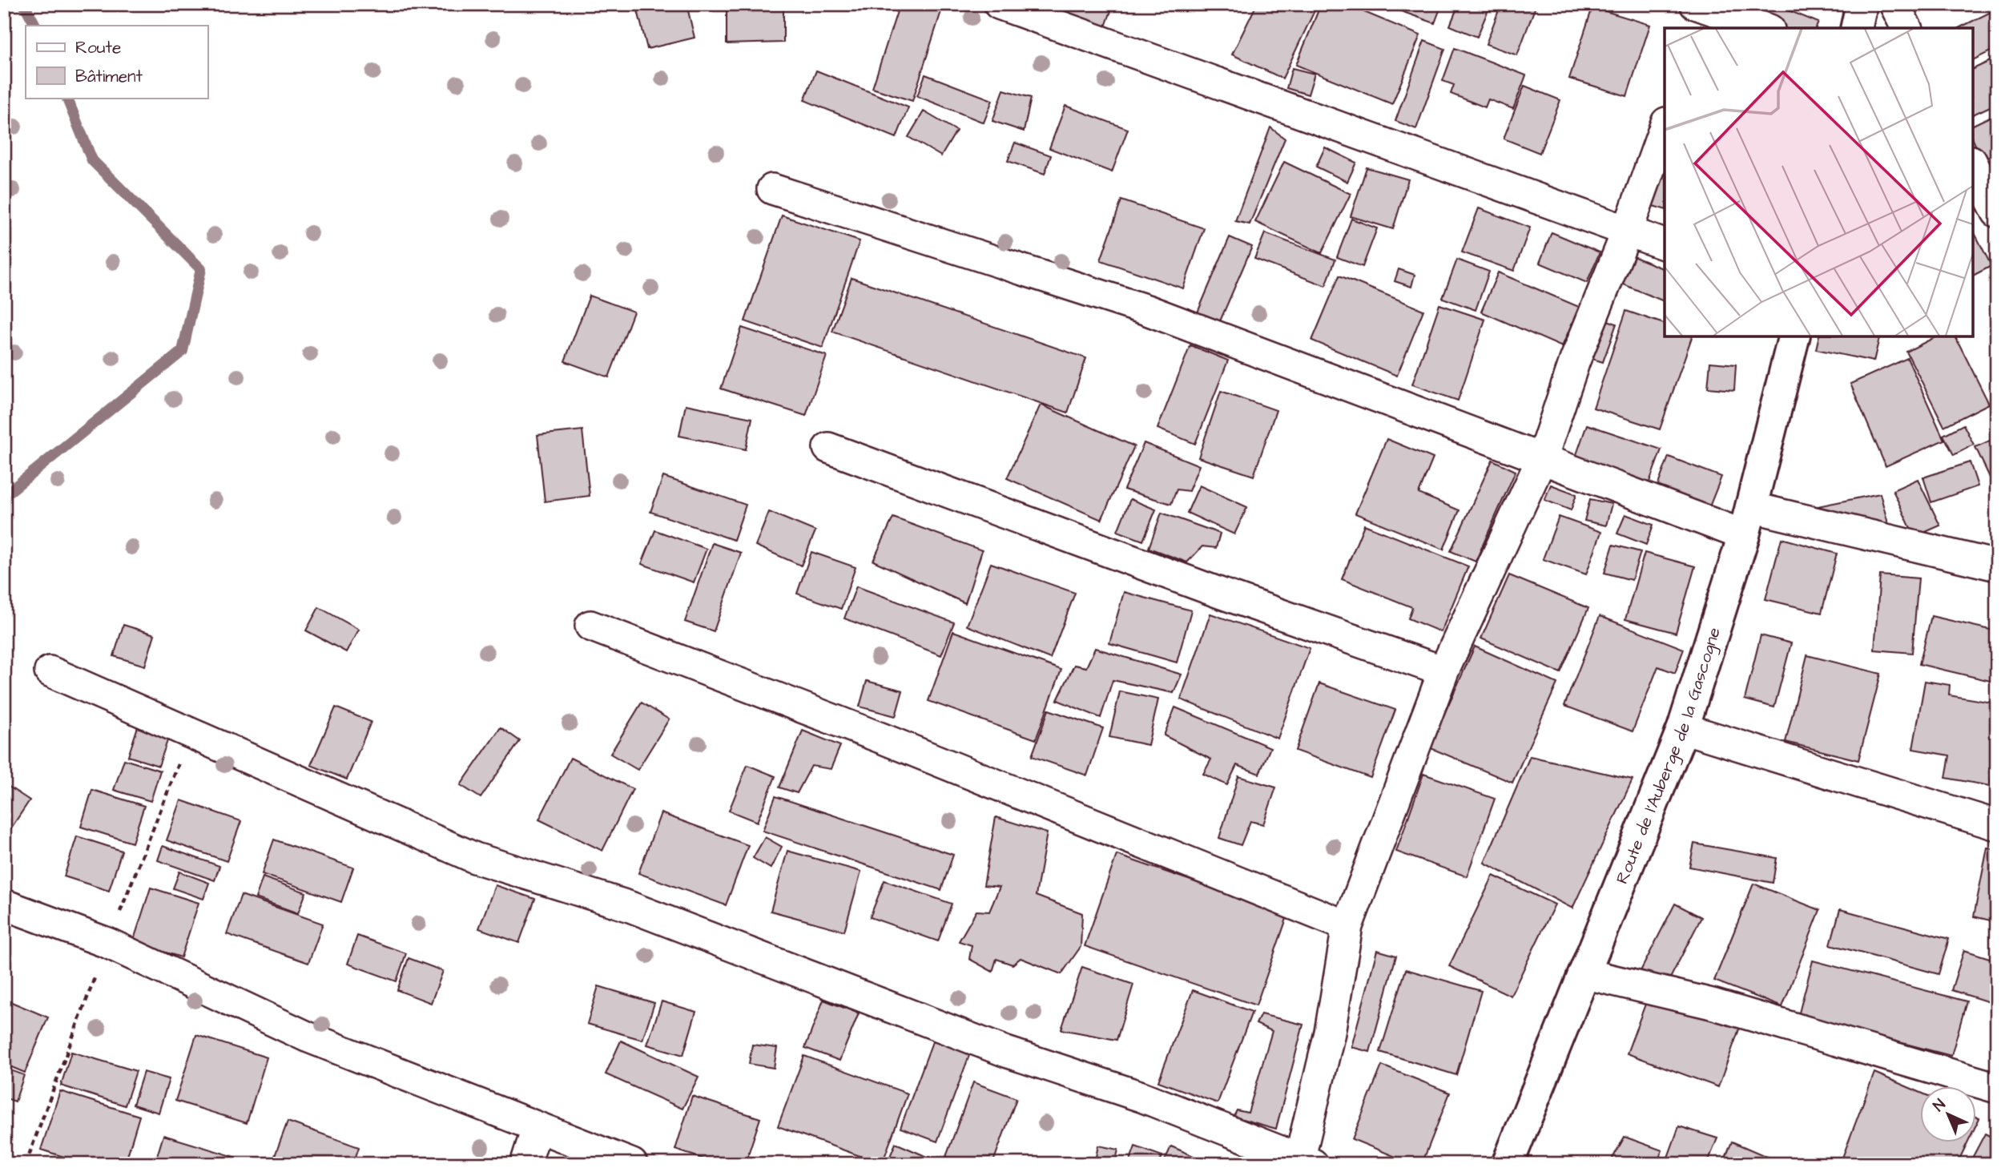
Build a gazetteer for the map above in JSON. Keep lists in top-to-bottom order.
{
  "streets": {
    "street": ["Route de l'Auberge de la Gascogne"]
  },
  "legend": ["Route", "Bâtiment"],
  "north": "top left"
}
